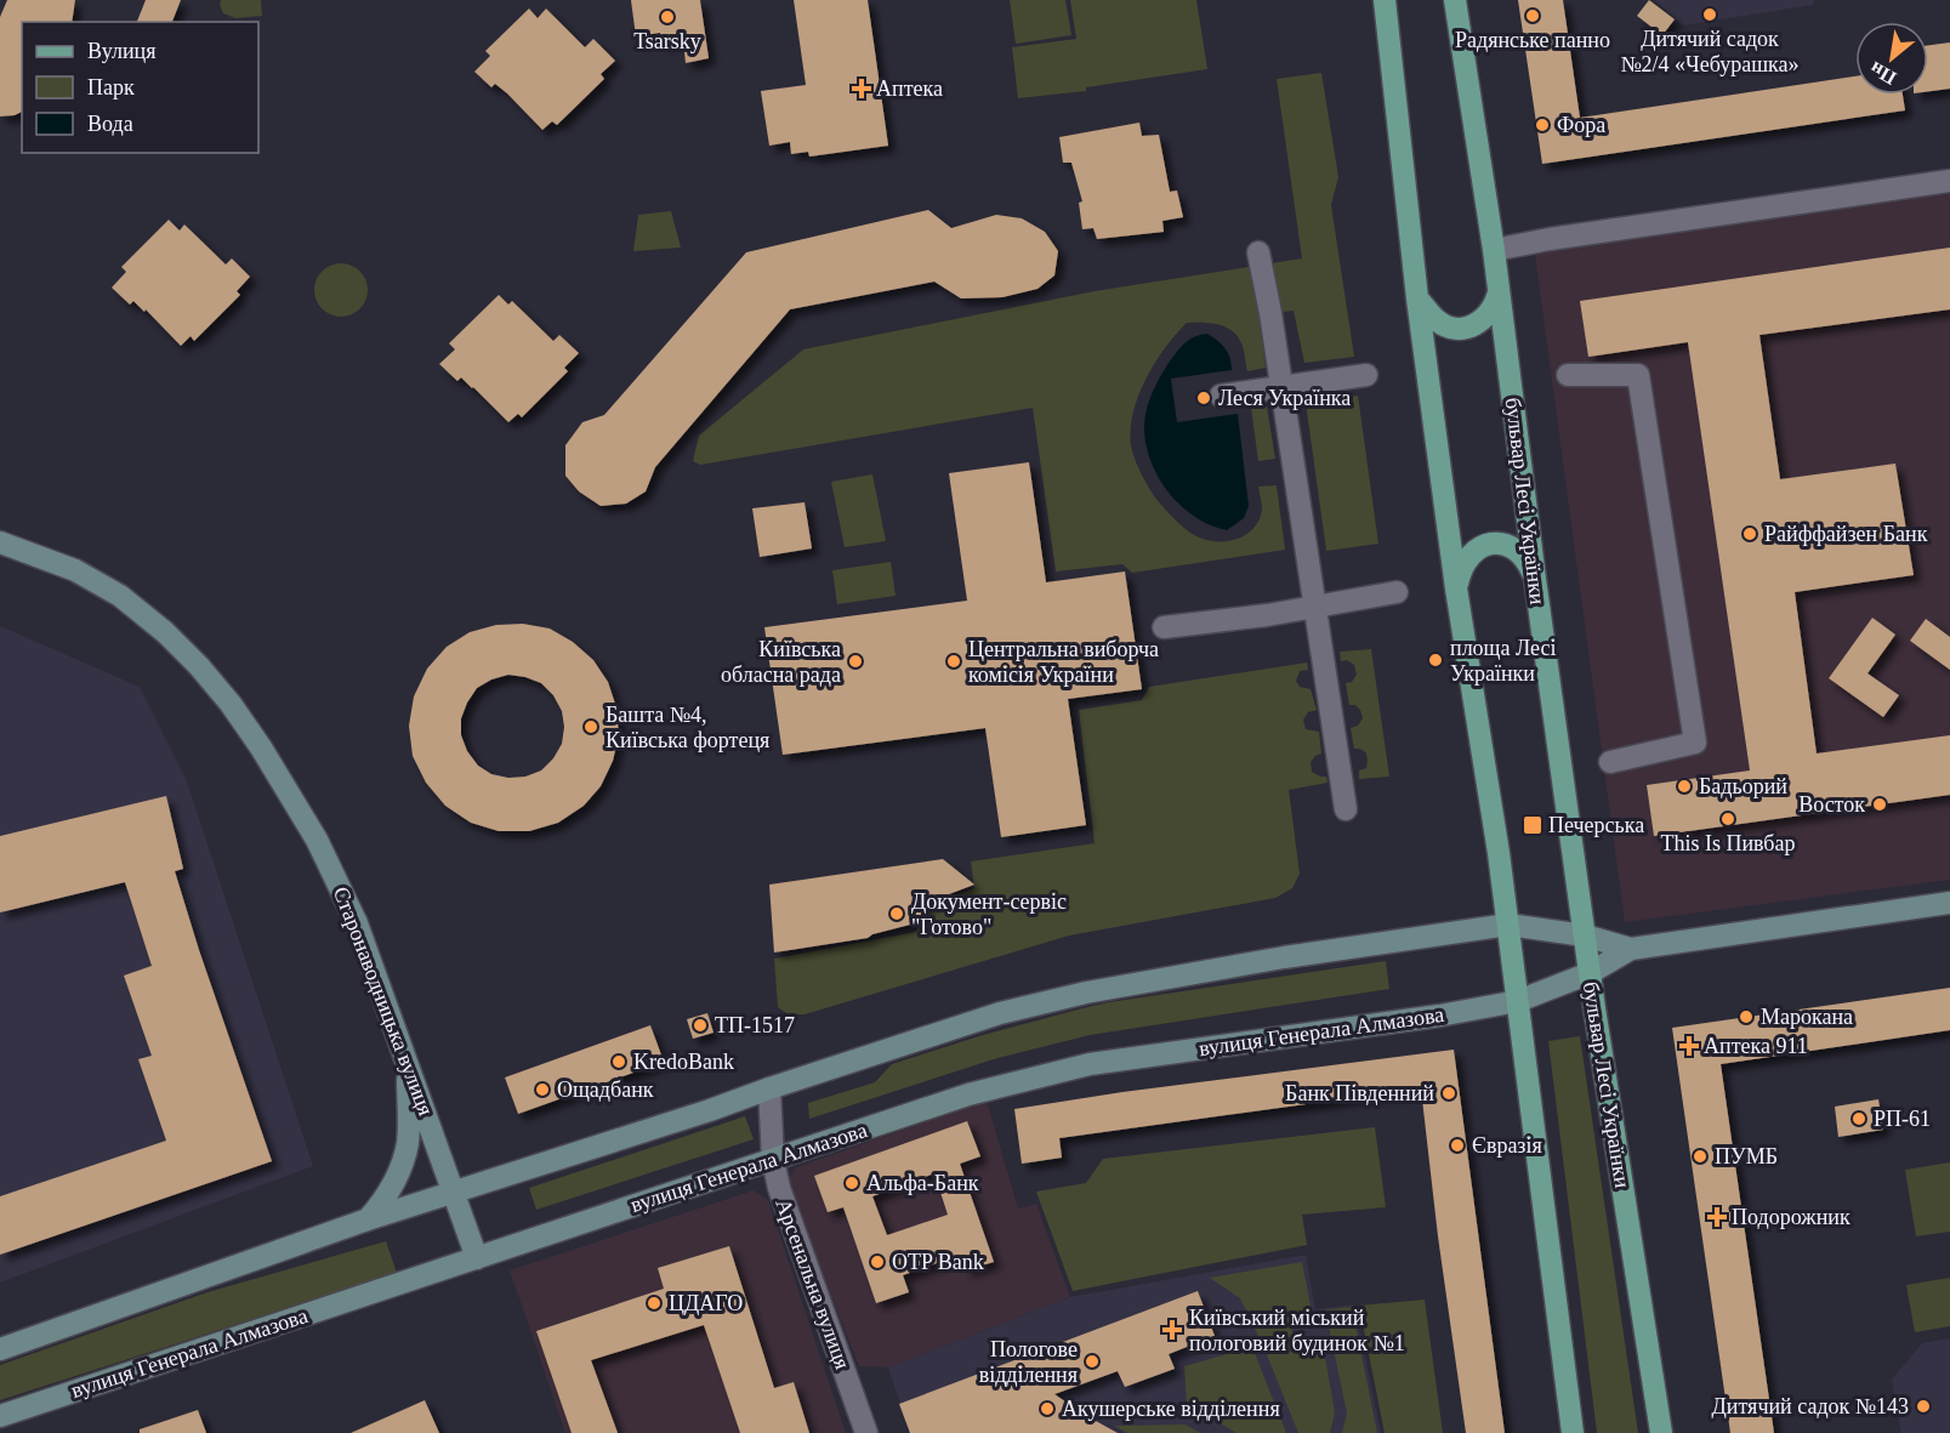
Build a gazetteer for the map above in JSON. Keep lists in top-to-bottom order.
{
  "streets": {
    "main road": ["бульвар Лесі Українки", "Старонаводницька вулиця", "вулиця Генерала Алмазова"],
    "street": ["Арсенальна вулиця"]
  },
  "crossings": [
    ["Старонаводницька вулиця", "вулиця Генерала Алмазова"],
    ["вулиця Генерала Алмазова", "Арсенальна вулиця"]
  ],
  "places": {
    "other": [
      "Дитячий садок №2/4 «Чебурашка»",
      "Радянське панно",
      "Tsarsky",
      "Фора",
      "Леся Українка",
      "Райффайзен Банк",
      "площа Лесі Українки",
      "Київська обласна рада",
      "Центральна виборча комісія України",
      "Башта №4, Київська фортеця",
      "Бадьорий",
      "Восток",
      "This Is Пивбар",
      "Документ-сервіс \"Готово\"",
      "Марокана",
      "ТП-1517",
      "KredoBank",
      "Ощадбанк",
      "Банк Пiвденний",
      "РП-61",
      "Євразія",
      "ПУМБ",
      "Альфа-Банк",
      "OTP Bank",
      "ЦДАГО",
      "Пологове відділення",
      "Дитячий садок №143",
      "Акушерське відділення"
    ],
    "health": [
      "Аптека",
      "Аптека 911",
      "Подорожник",
      "Київський міський пологовий будинок №1"
    ],
    "transit": ["Печерська"]
  },
  "legend": ["Вулиця", "Парк", "Вода"],
  "north": "bottom left"
}
